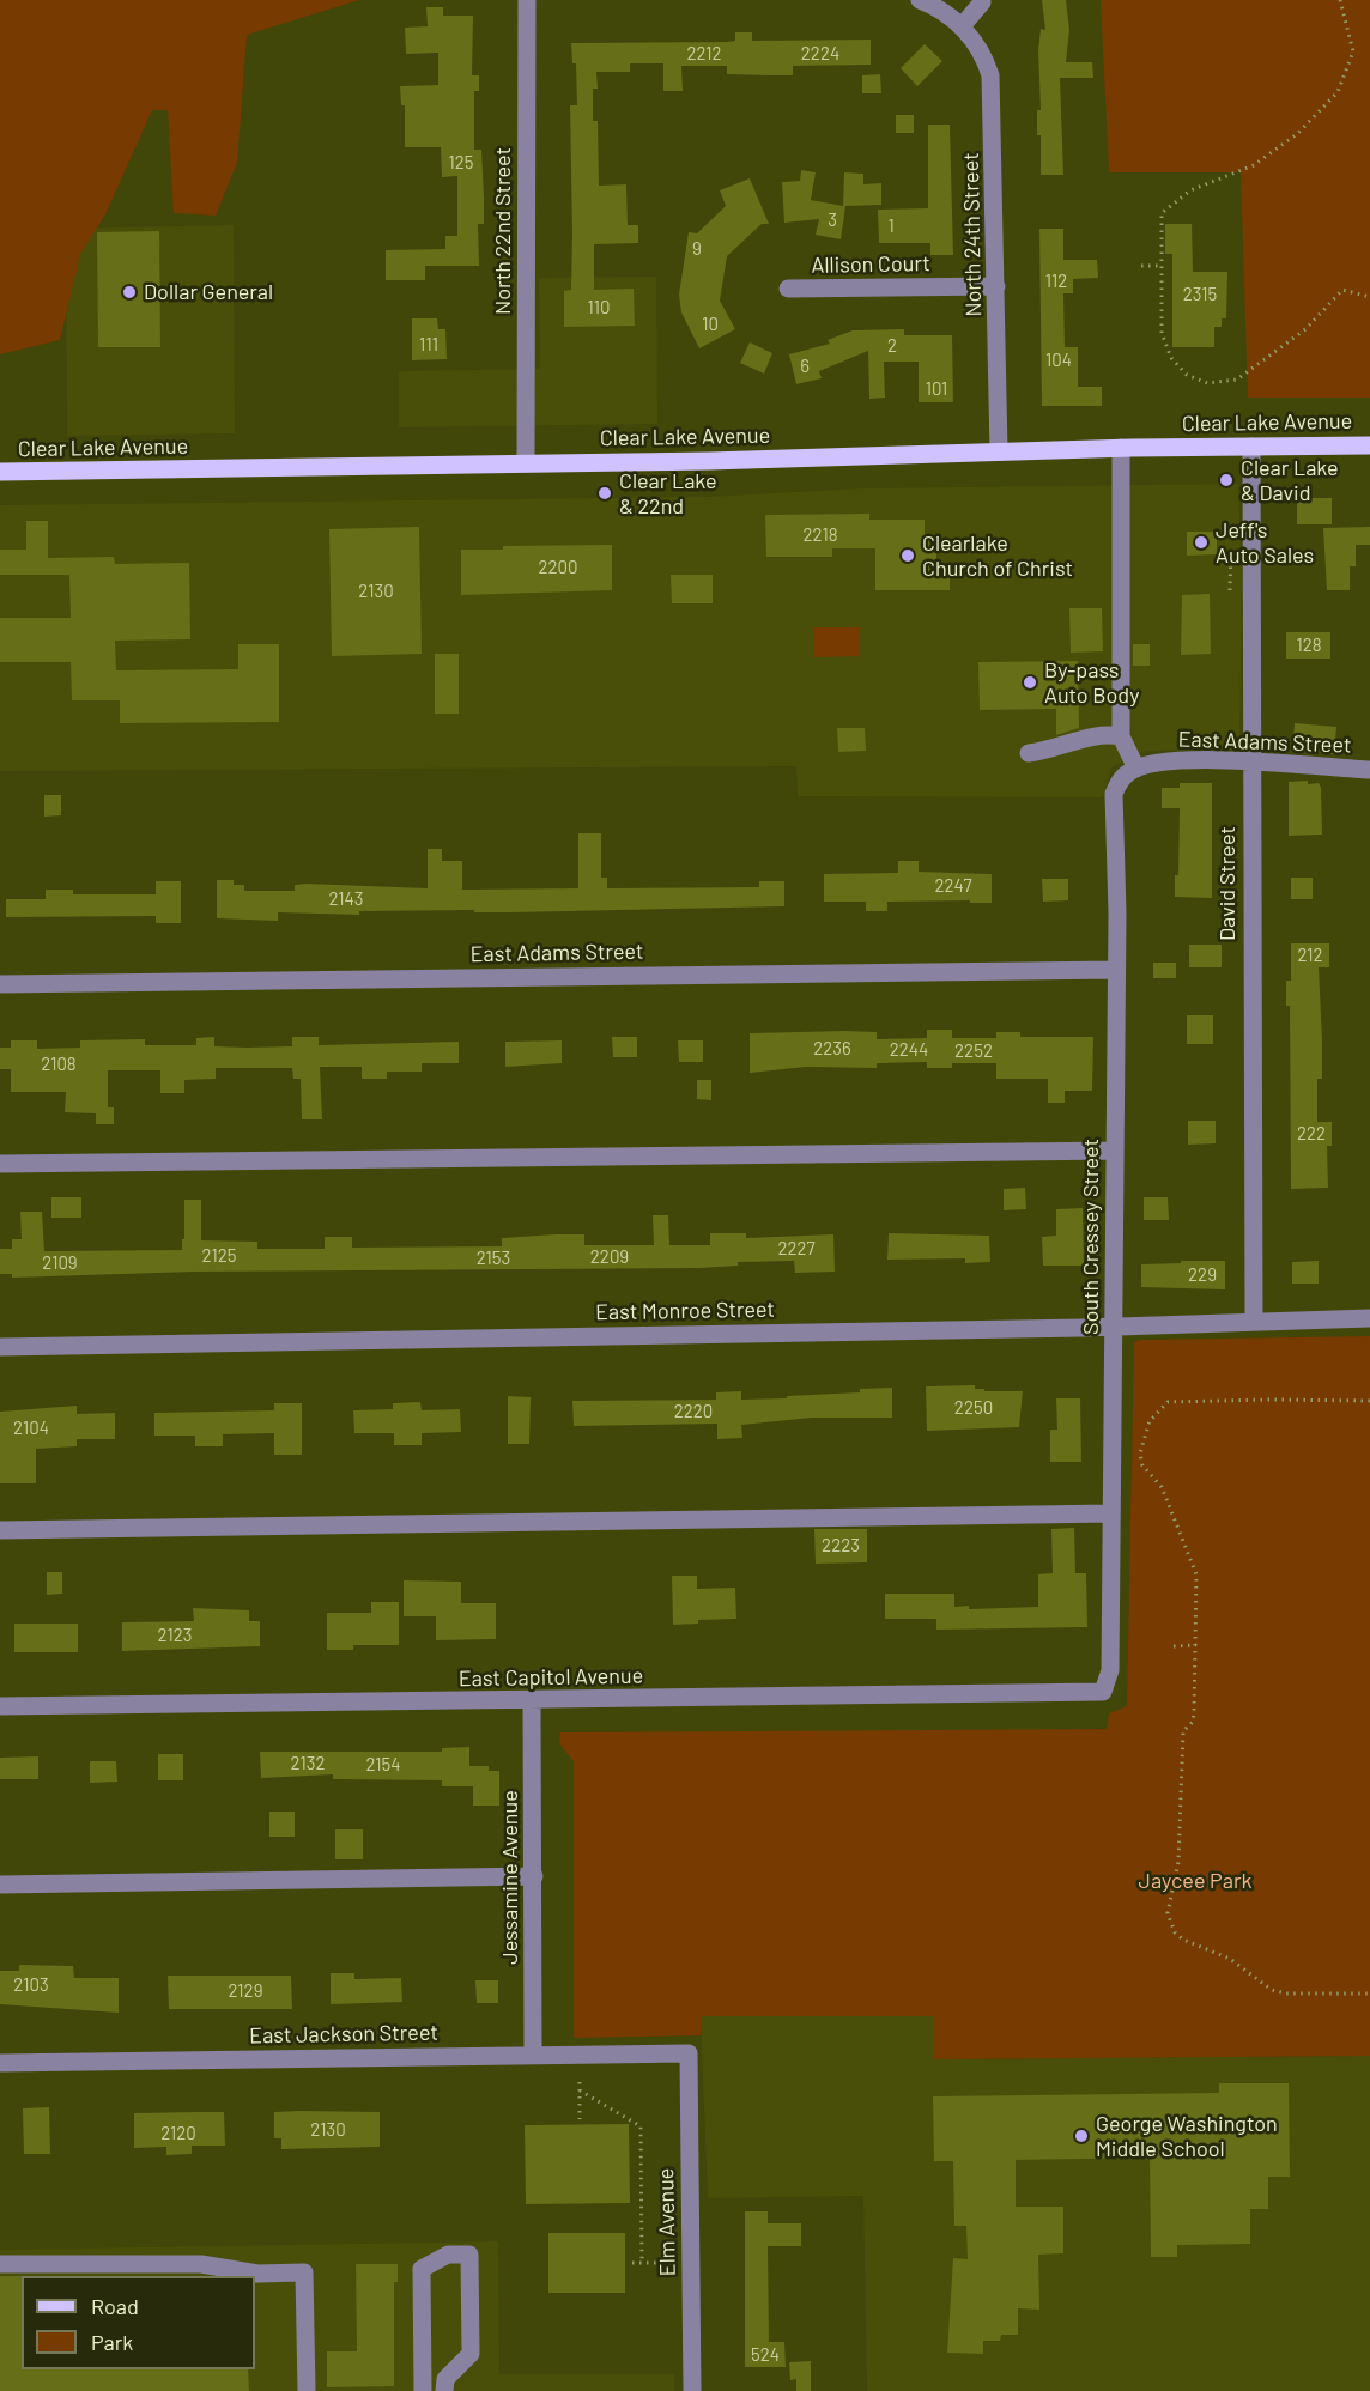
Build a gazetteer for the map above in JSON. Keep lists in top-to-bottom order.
{
  "streets": {
    "main road": ["Clear Lake Avenue"],
    "street": [
      "North 22nd Street",
      "North 24th Street",
      "Allison Court",
      "East Adams Street",
      "David Street",
      "South Cressey Street",
      "East Monroe Street",
      "East Capitol Avenue",
      "Jessamine Avenue",
      "East Jackson Street",
      "Elm Avenue"
    ]
  },
  "crossings": [
    ["North 22nd Street", "Clear Lake Avenue"],
    ["North 24th Street", "Allison Court"],
    ["North 24th Street", "Clear Lake Avenue"],
    ["Clear Lake Avenue", "David Street"],
    ["East Adams Street", "David Street"],
    ["East Adams Street", "South Cressey Street"],
    ["David Street", "East Monroe Street"],
    ["South Cressey Street", "East Monroe Street"],
    ["South Cressey Street", "East Capitol Avenue"],
    ["East Capitol Avenue", "Jessamine Avenue"],
    ["Jessamine Avenue", "East Jackson Street"],
    ["East Jackson Street", "Elm Avenue"]
  ],
  "parks": ["Jaycee Park"],
  "places": [
    "Dollar General",
    "Clear Lake & David",
    "Clear Lake & 22nd",
    "Jeff's Auto Sales",
    "Clearlake Church of Christ",
    "By-pass Auto Body",
    "George Washington Middle School"
  ],
  "house_numbers": [
    "2212",
    "2224",
    "125",
    "3",
    "1",
    "9",
    "112",
    "2315",
    "110",
    "10",
    "111",
    "2",
    "104",
    "6",
    "101",
    "2218",
    "2200",
    "2130",
    "128",
    "2247",
    "2143",
    "212",
    "2236",
    "2244",
    "2252",
    "2108",
    "222",
    "2227",
    "2125",
    "2209",
    "2153",
    "2109",
    "229",
    "2250",
    "2220",
    "2104",
    "2223",
    "2123",
    "2132",
    "2154",
    "2103",
    "2129",
    "2130",
    "2120",
    "524"
  ],
  "legend": ["Road", "Park"]
}
